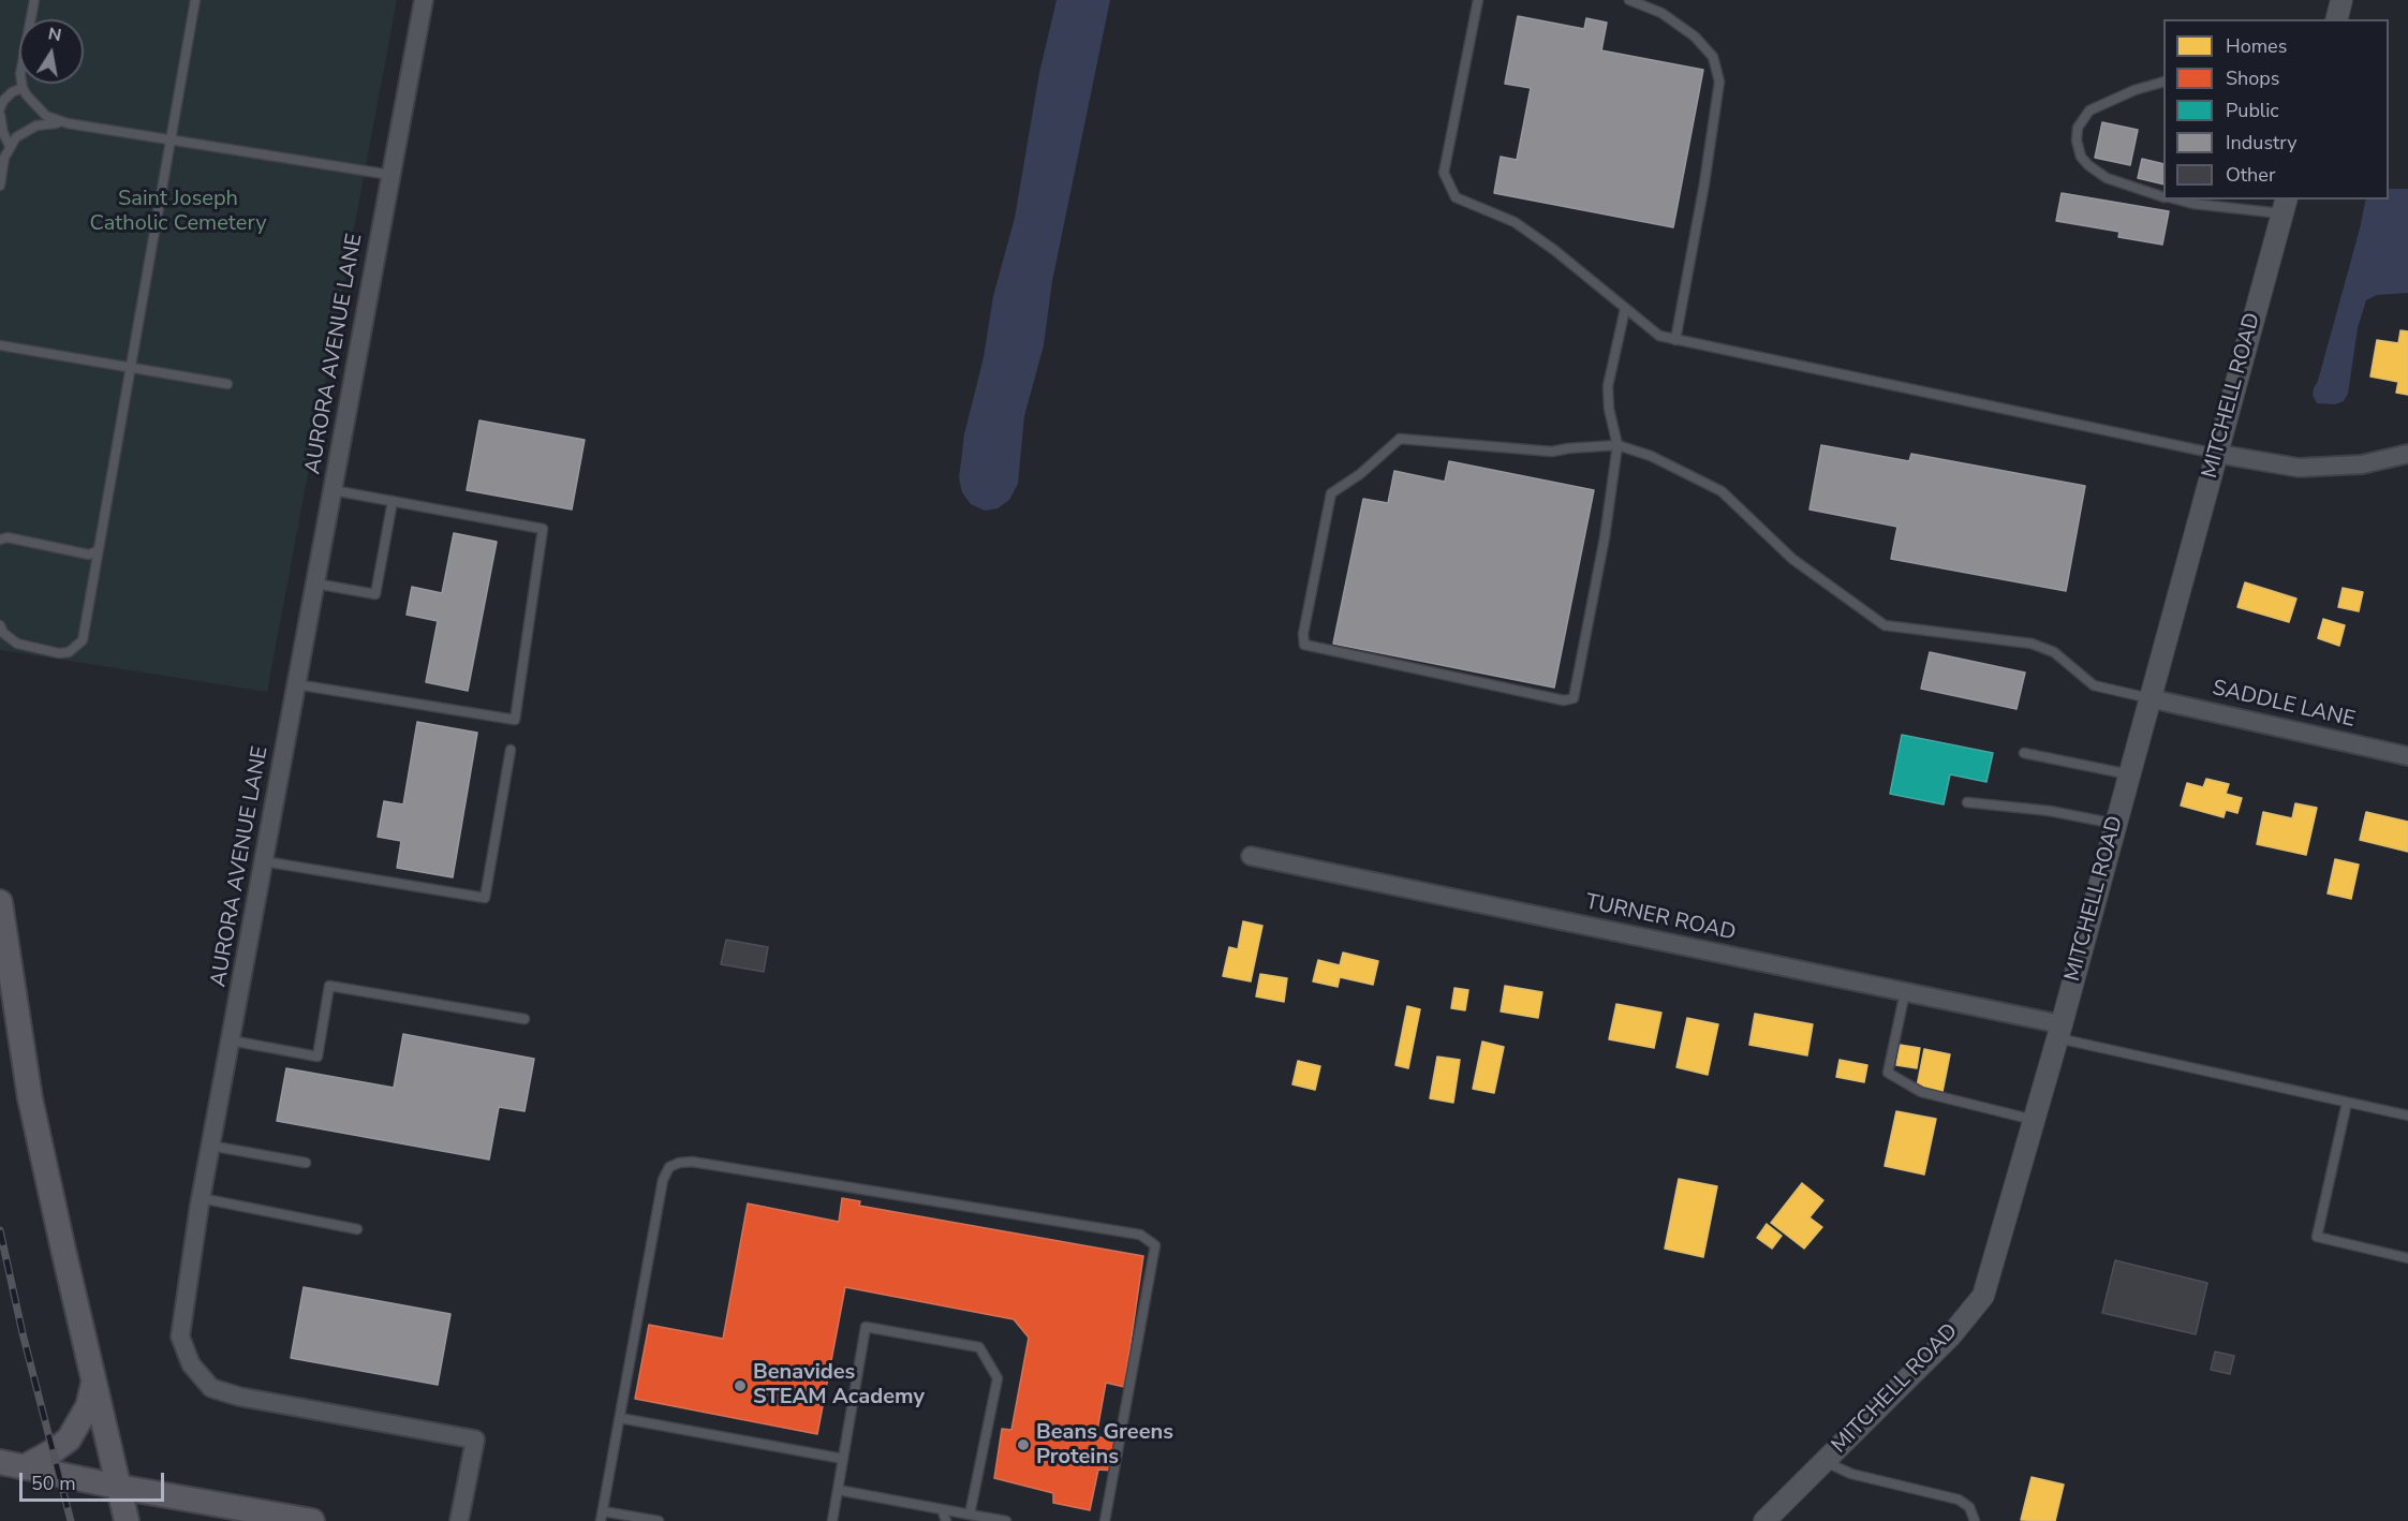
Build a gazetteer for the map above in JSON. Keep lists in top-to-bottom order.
{
  "streets": {
    "street": [
      "AURORA AVENUE LANE",
      "MITCHELL ROAD",
      "SADDLE LANE",
      "TURNER ROAD"
    ]
  },
  "crossings": [
    ["MITCHELL ROAD", "SADDLE LANE"],
    ["MITCHELL ROAD", "TURNER ROAD"]
  ],
  "parks": ["Saint Joseph Catholic Cemetery"],
  "places": ["Benavides STEAM Academy", "Beans Greens Proteins"],
  "legend": [
    "Homes",
    "Shops",
    "Public",
    "Industry",
    "Other"
  ],
  "scale_bar": "50 m",
  "north": "top"
}
